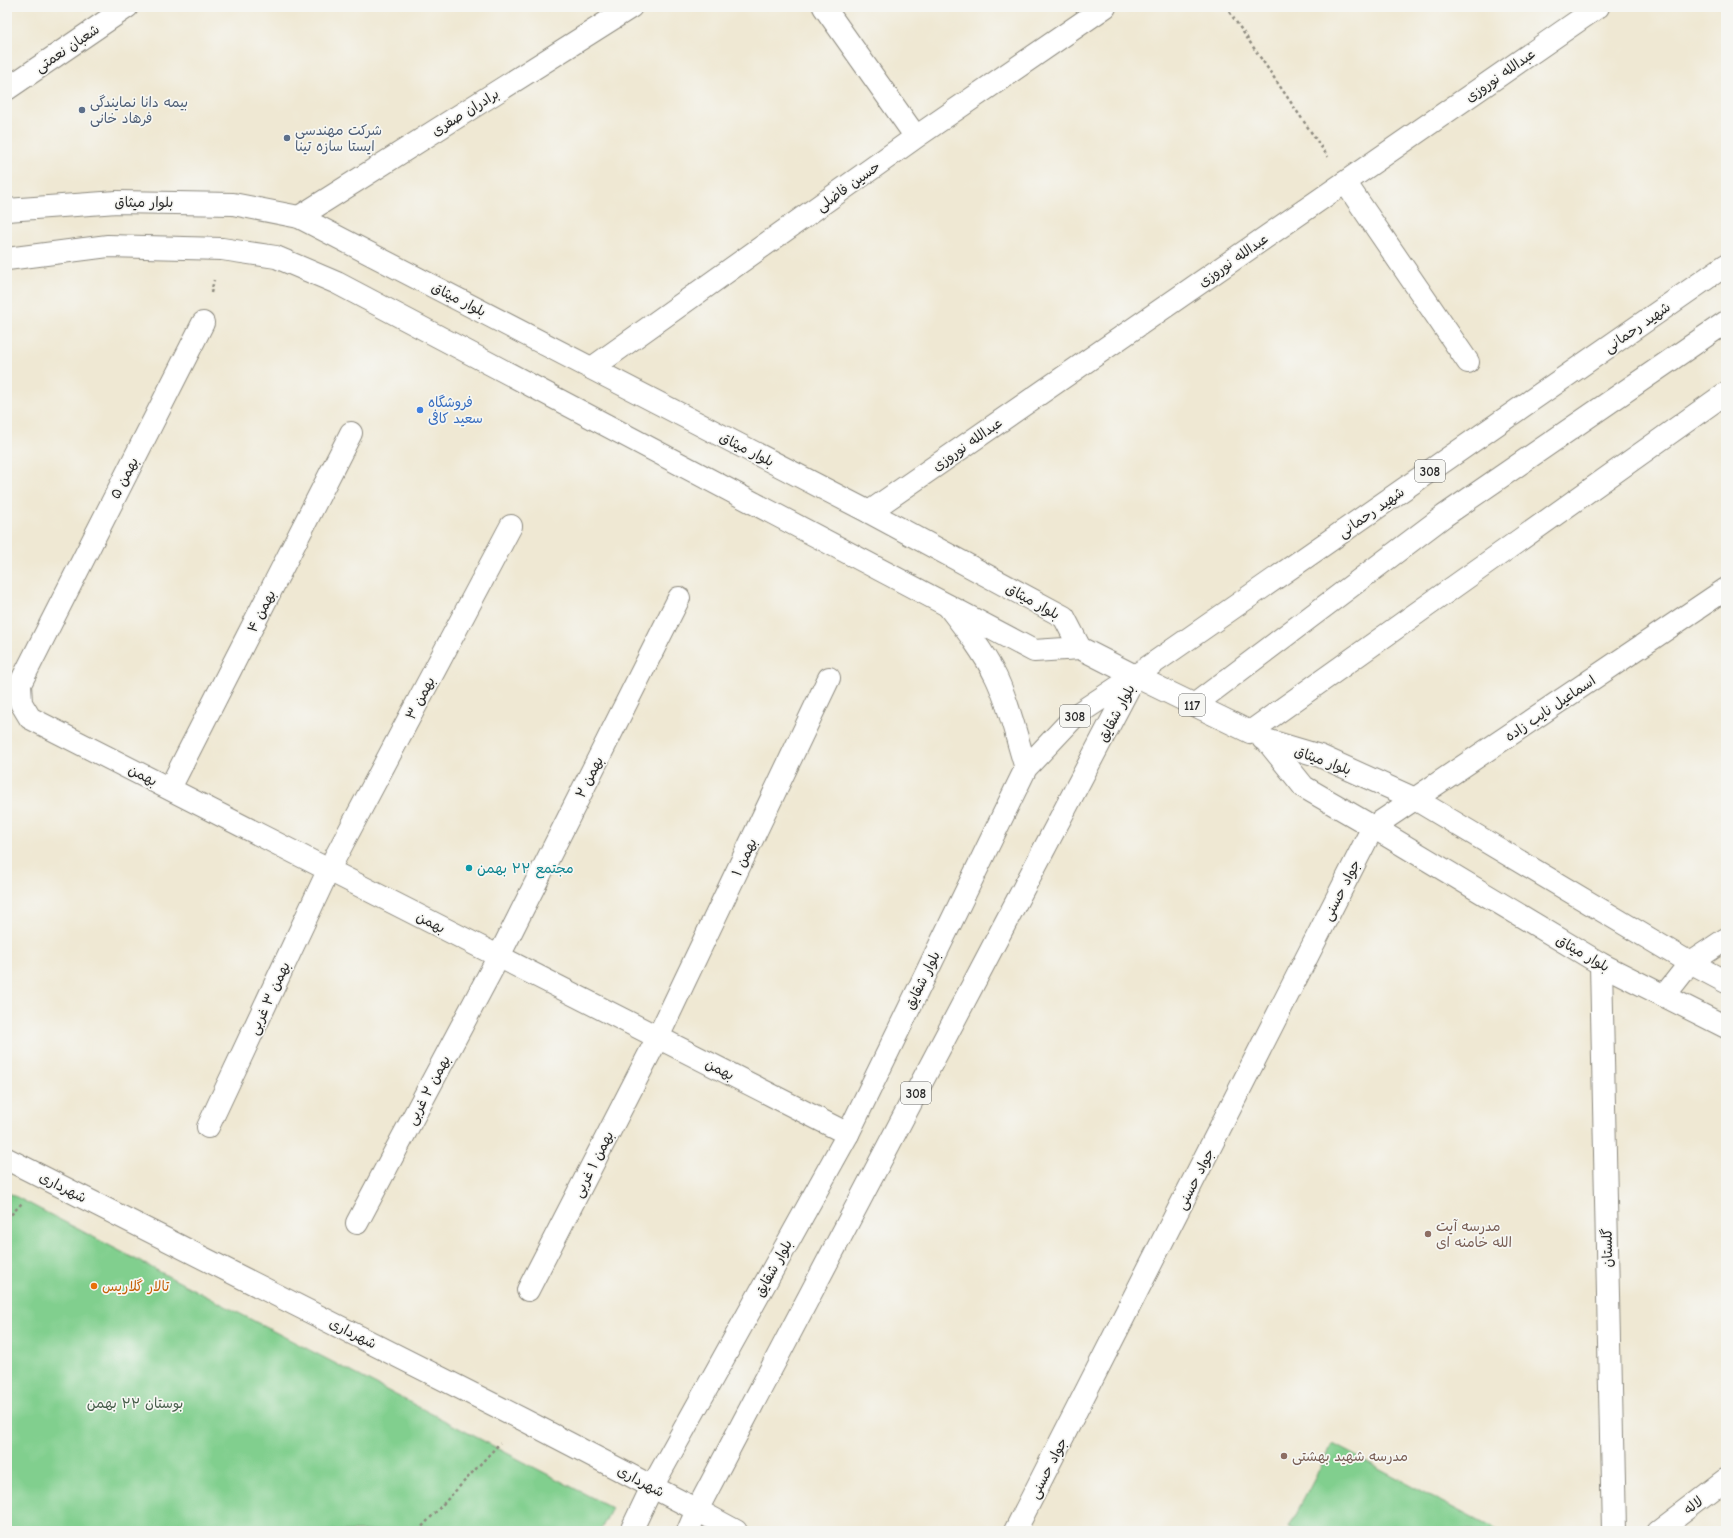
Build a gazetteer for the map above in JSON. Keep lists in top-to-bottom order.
{
  "streets": {
    "main road": [
      "شعبان نعمتی",
      "عبدالله نوروزی",
      "برادران صفری",
      "حسین فاضلی",
      "بلوار میثاق",
      "شهید رحمانی",
      "308",
      "بهمن ۵",
      "بهمن ۴",
      "بهمن ۳",
      "117",
      "اسماعیل نایب زاده",
      "بلوار شقایق",
      "بهمن",
      "بهمن ۲",
      "بهمن ۱",
      "جواد حسنی",
      "بهمن ۳ غربی",
      "بهمن ۲ غربی",
      "بهمن ۱ غربی",
      "شهرداری",
      "گلستان",
      "لاله"
    ]
  },
  "crossings": [
    ["عبدالله نوروزی", "بلوار میثاق"],
    ["برادران صفری", "بلوار میثاق"],
    ["حسین فاضلی", "بلوار میثاق"],
    ["بلوار میثاق", "117"],
    ["بلوار میثاق", "اسماعیل نایب زاده"],
    ["بلوار میثاق", "جواد حسنی"],
    ["بلوار میثاق", "گلستان"],
    ["شهید رحمانی", "117"],
    ["شهید رحمانی", "بلوار شقایق"],
    ["بهمن ۵", "بهمن"],
    ["بهمن ۴", "بهمن"],
    ["بهمن ۳", "بهمن"],
    ["بهمن ۳", "بهمن ۳ غربی"],
    ["117", "بلوار شقایق"],
    ["اسماعیل نایب زاده", "جواد حسنی"],
    ["بلوار شقایق", "بهمن"],
    ["بلوار شقایق", "شهرداری"],
    ["بهمن", "بهمن ۲"],
    ["بهمن", "بهمن ۱"],
    ["بهمن", "بهمن ۳ غربی"],
    ["بهمن", "بهمن ۲ غربی"],
    ["بهمن", "بهمن ۱ غربی"],
    ["بهمن ۲", "بهمن ۲ غربی"],
    ["بهمن ۱", "بهمن ۱ غربی"]
  ],
  "parks": ["بوستان ۲۲ بهمن"],
  "places": [
    "بیمه دانا نمایندگی فرهاد خانی",
    "شرکت مهندسی ایستا سازه تینا",
    "فروشگاه سعید کافی",
    "مجتمع ۲۲ بهمن",
    "مدرسه آیت الله خامنه ای",
    "تالار گلاریس",
    "مدرسه شهید بهشتی"
  ]
}
